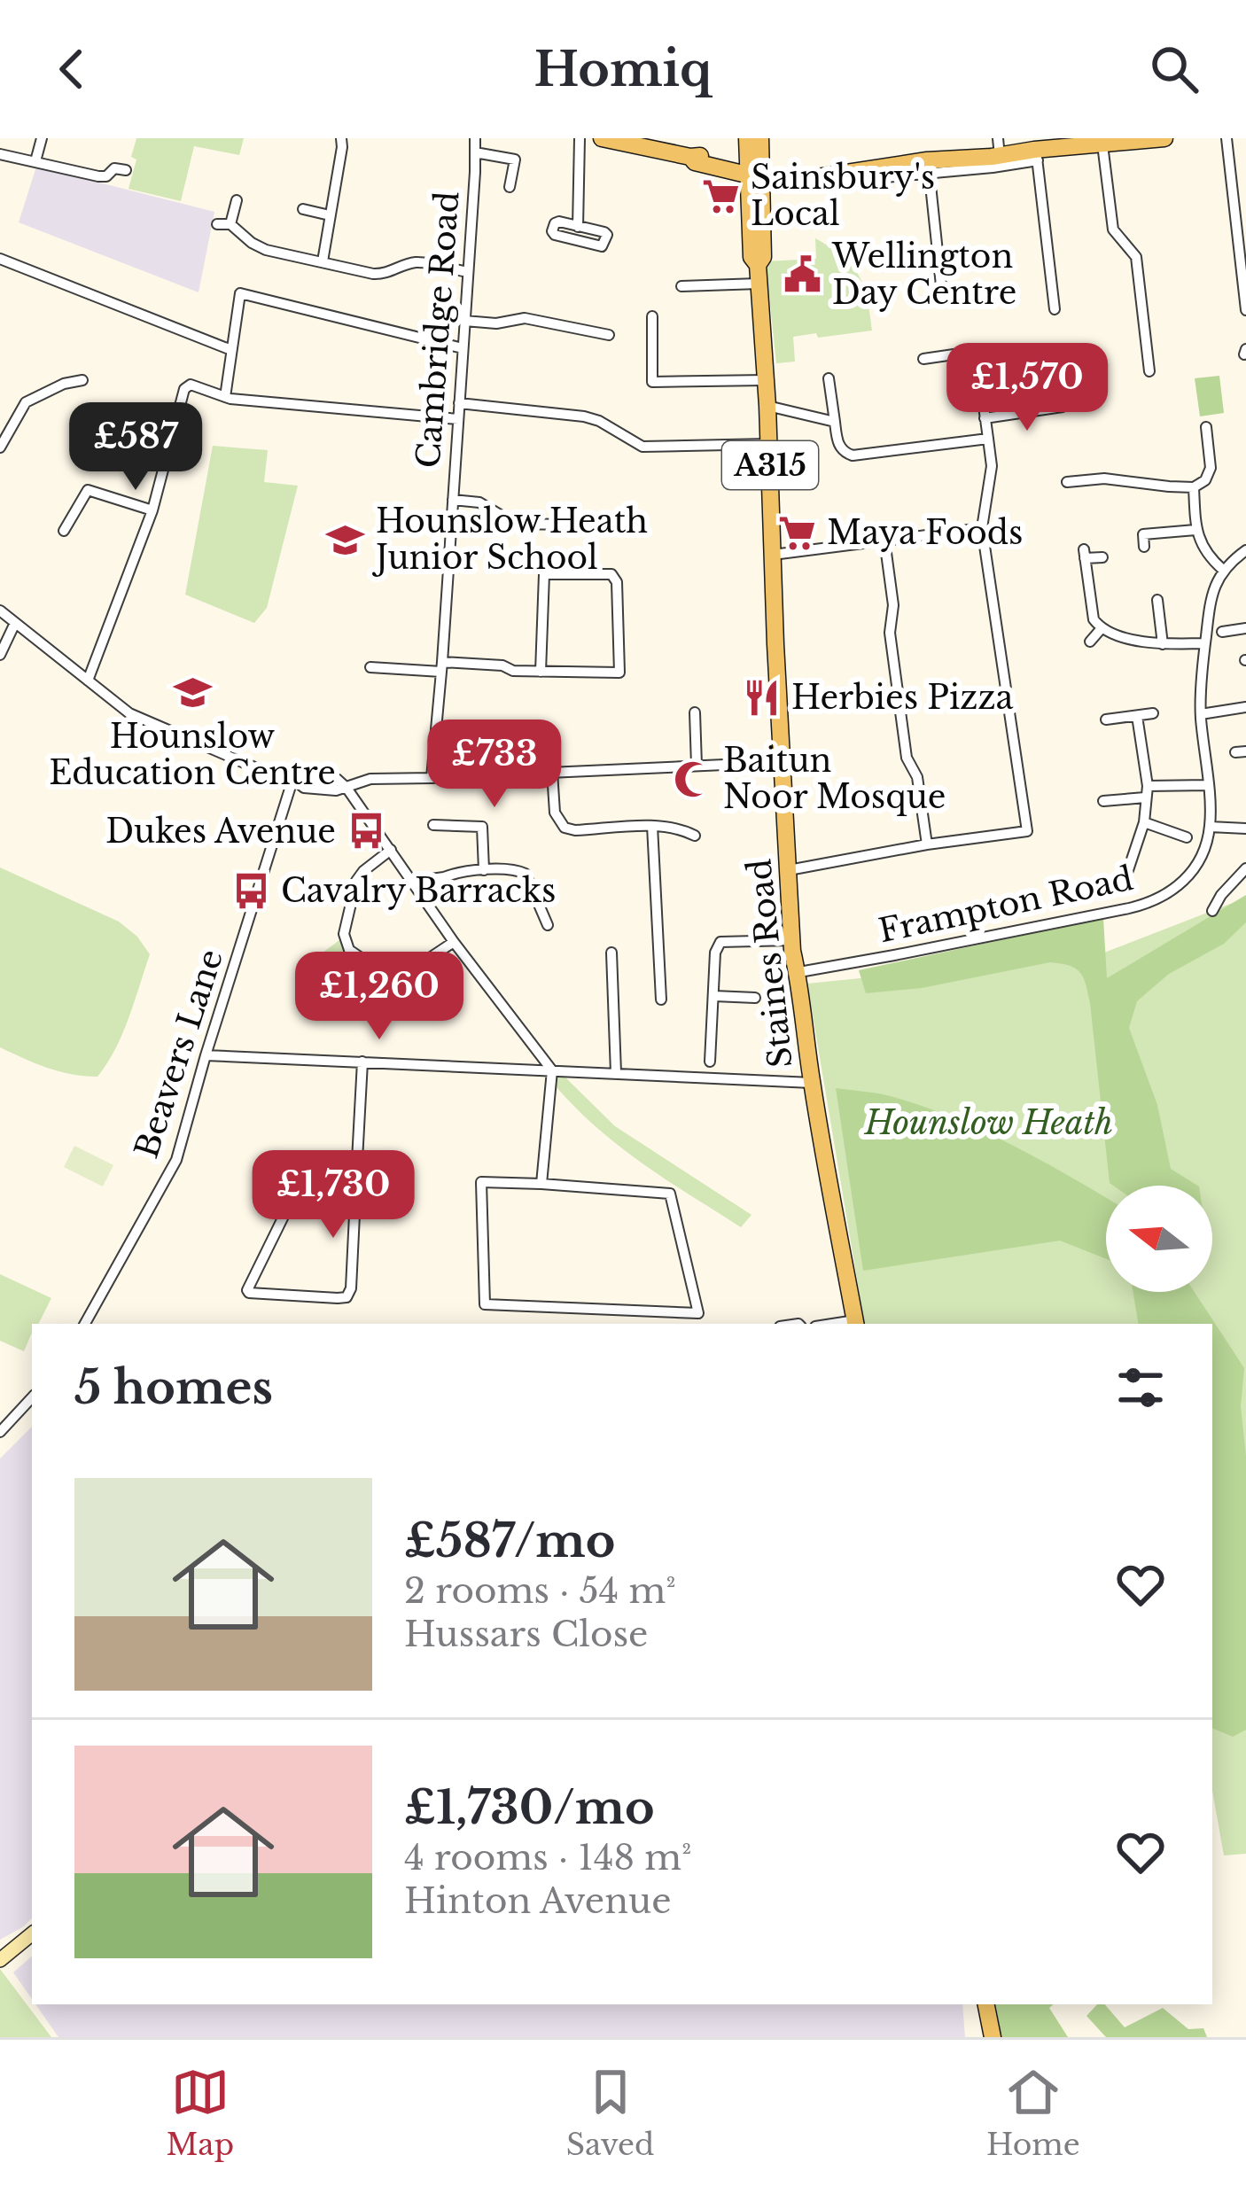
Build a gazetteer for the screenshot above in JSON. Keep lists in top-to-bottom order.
{
  "streets": {
    "main road": ["A315", "Staines Road"],
    "street": ["Cambridge Road", "Frampton Road", "Beavers Lane"]
  },
  "crossings": [
    ["A315", "Staines Road"],
    ["Frampton Road", "Staines Road"]
  ],
  "parks": ["Hounslow Heath"],
  "places": {
    "supermarket": ["Sainsbury's Local", "Maya Foods"],
    "public building": ["Wellington Day Centre"],
    "school or university": ["Hounslow Heath Junior School", "Hounslow Education Centre"],
    "restaurant": ["Herbies Pizza"],
    "mosque": ["Baitun Noor Mosque"],
    "bus stop": ["Dukes Avenue", "Cavalry Barracks"]
  },
  "north": "left",
  "page": {
    "header": "Homiq",
    "price": [
      "£1,570",
      "£587",
      "£733",
      "£1,260",
      "£1,730"
    ],
    "heading": "5 homes",
    "list": [
      {
        "name": "£587/mo",
        "note": "2 rooms · 54 m² · Hussars Close"
      },
      {
        "name": "£1,730/mo",
        "note": "4 rooms · 148 m² · Hinton Avenue"
      }
    ],
    "tabs": ["Map", "Saved", "Home"]
  }
}
